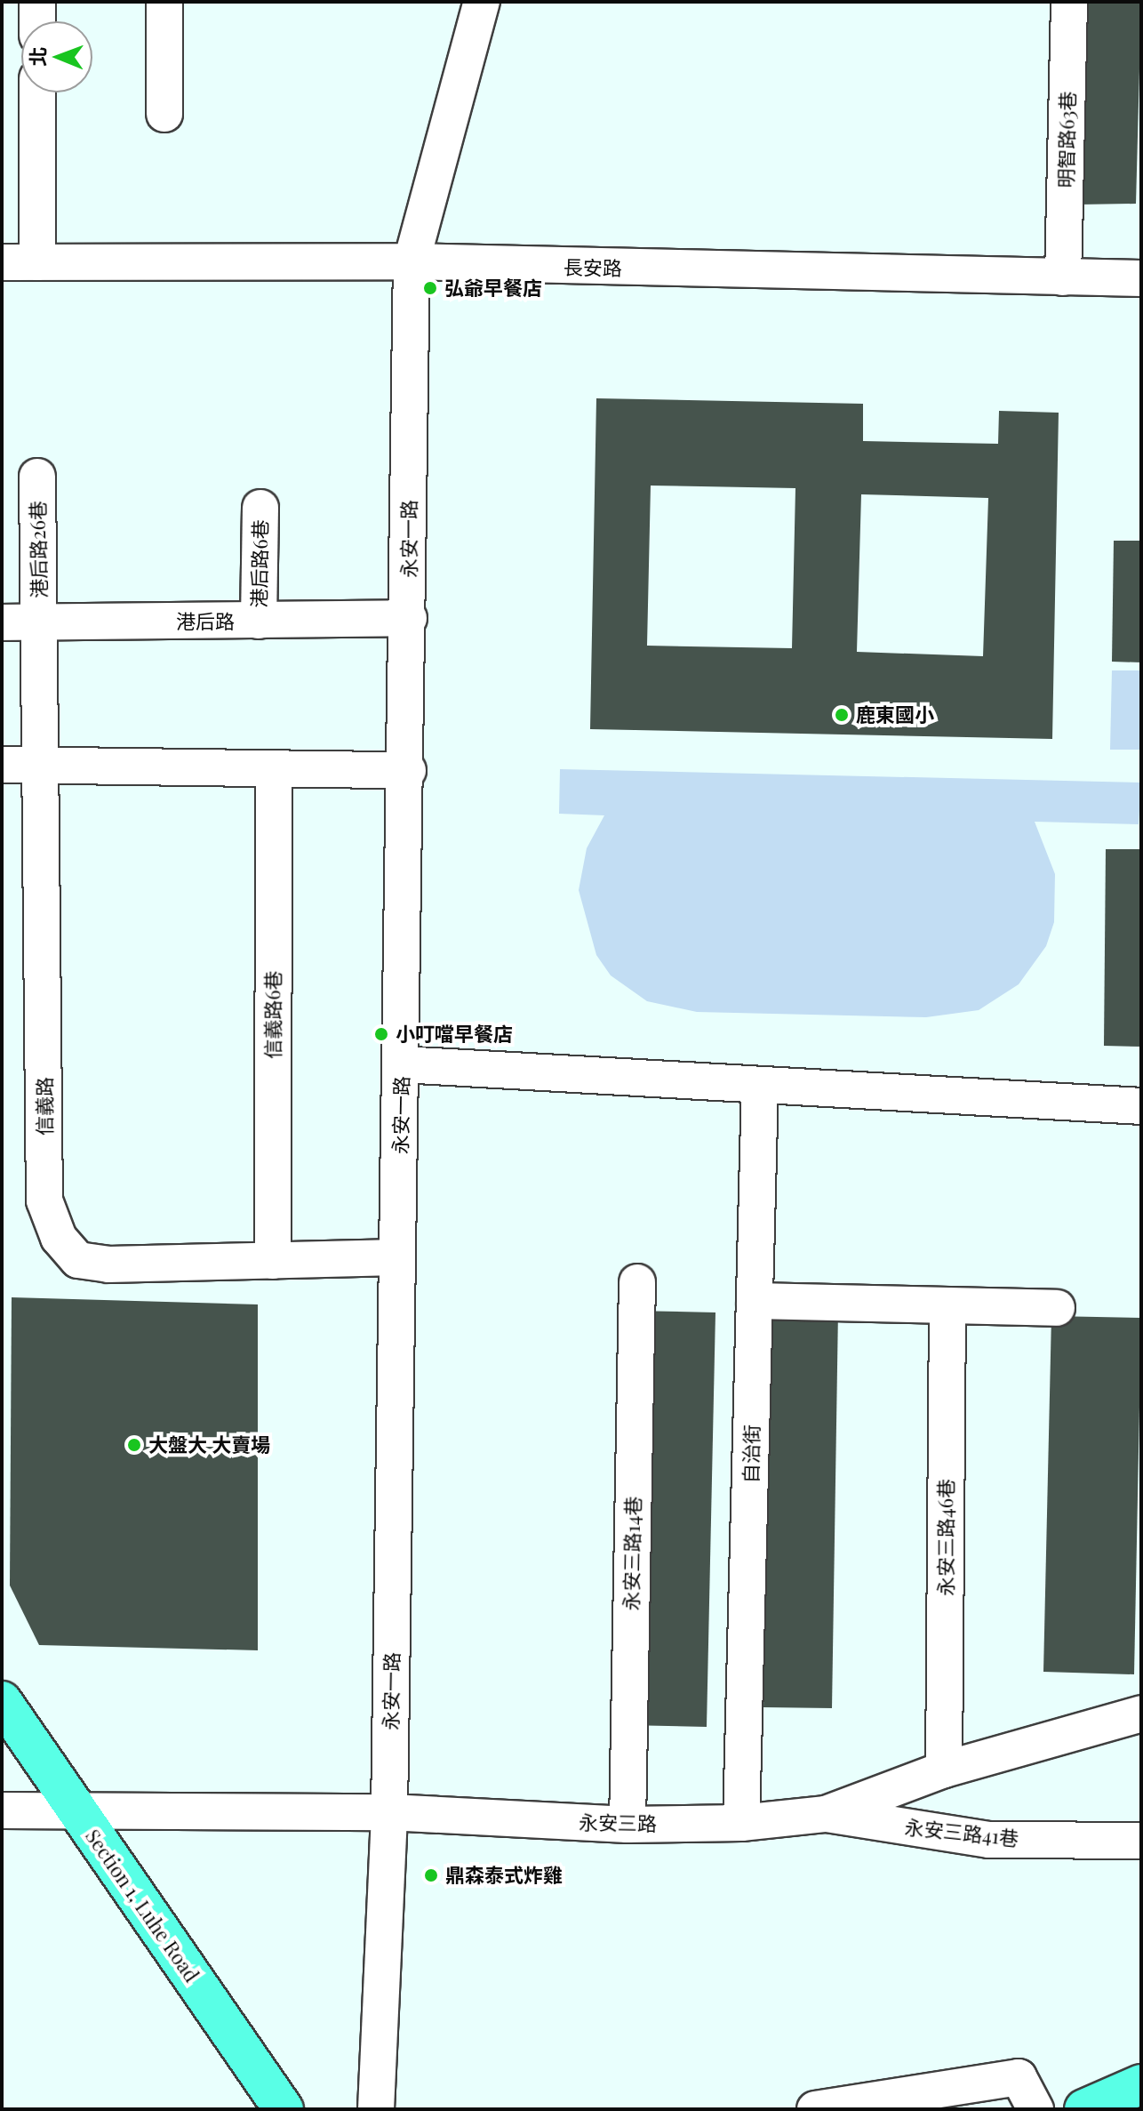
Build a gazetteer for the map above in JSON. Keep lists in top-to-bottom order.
{
  "streets": {
    "main road": ["Section 1, Luhe Road"],
    "street": [
      "明智路63巷",
      "長安路",
      "永安一路",
      "港后路26巷",
      "港后路6巷",
      "港后路",
      "信義路6巷",
      "信義路",
      "自治街",
      "永安三路46巷",
      "永安三路14巷",
      "永安三路",
      "永安三路41巷"
    ]
  },
  "crossings": [
    ["明智路63巷", "長安路"],
    ["長安路", "永安一路"],
    ["永安一路", "港后路"],
    ["永安一路", "信義路"],
    ["永安一路", "永安三路"],
    ["港后路26巷", "港后路"],
    ["港后路26巷", "信義路"],
    ["港后路6巷", "港后路"],
    ["港后路", "信義路"],
    ["信義路6巷", "信義路"],
    ["自治街", "永安三路"],
    ["永安三路46巷", "永安三路"],
    ["永安三路14巷", "永安三路"],
    ["永安三路", "永安三路41巷"],
    ["永安三路", "Section 1, Luhe Road"]
  ],
  "places": [
    "弘爺早餐店",
    "鹿東國小",
    "小叮噹早餐店",
    "大盤大 大賣場",
    "鼎森泰式炸雞"
  ],
  "north": "left"
}
